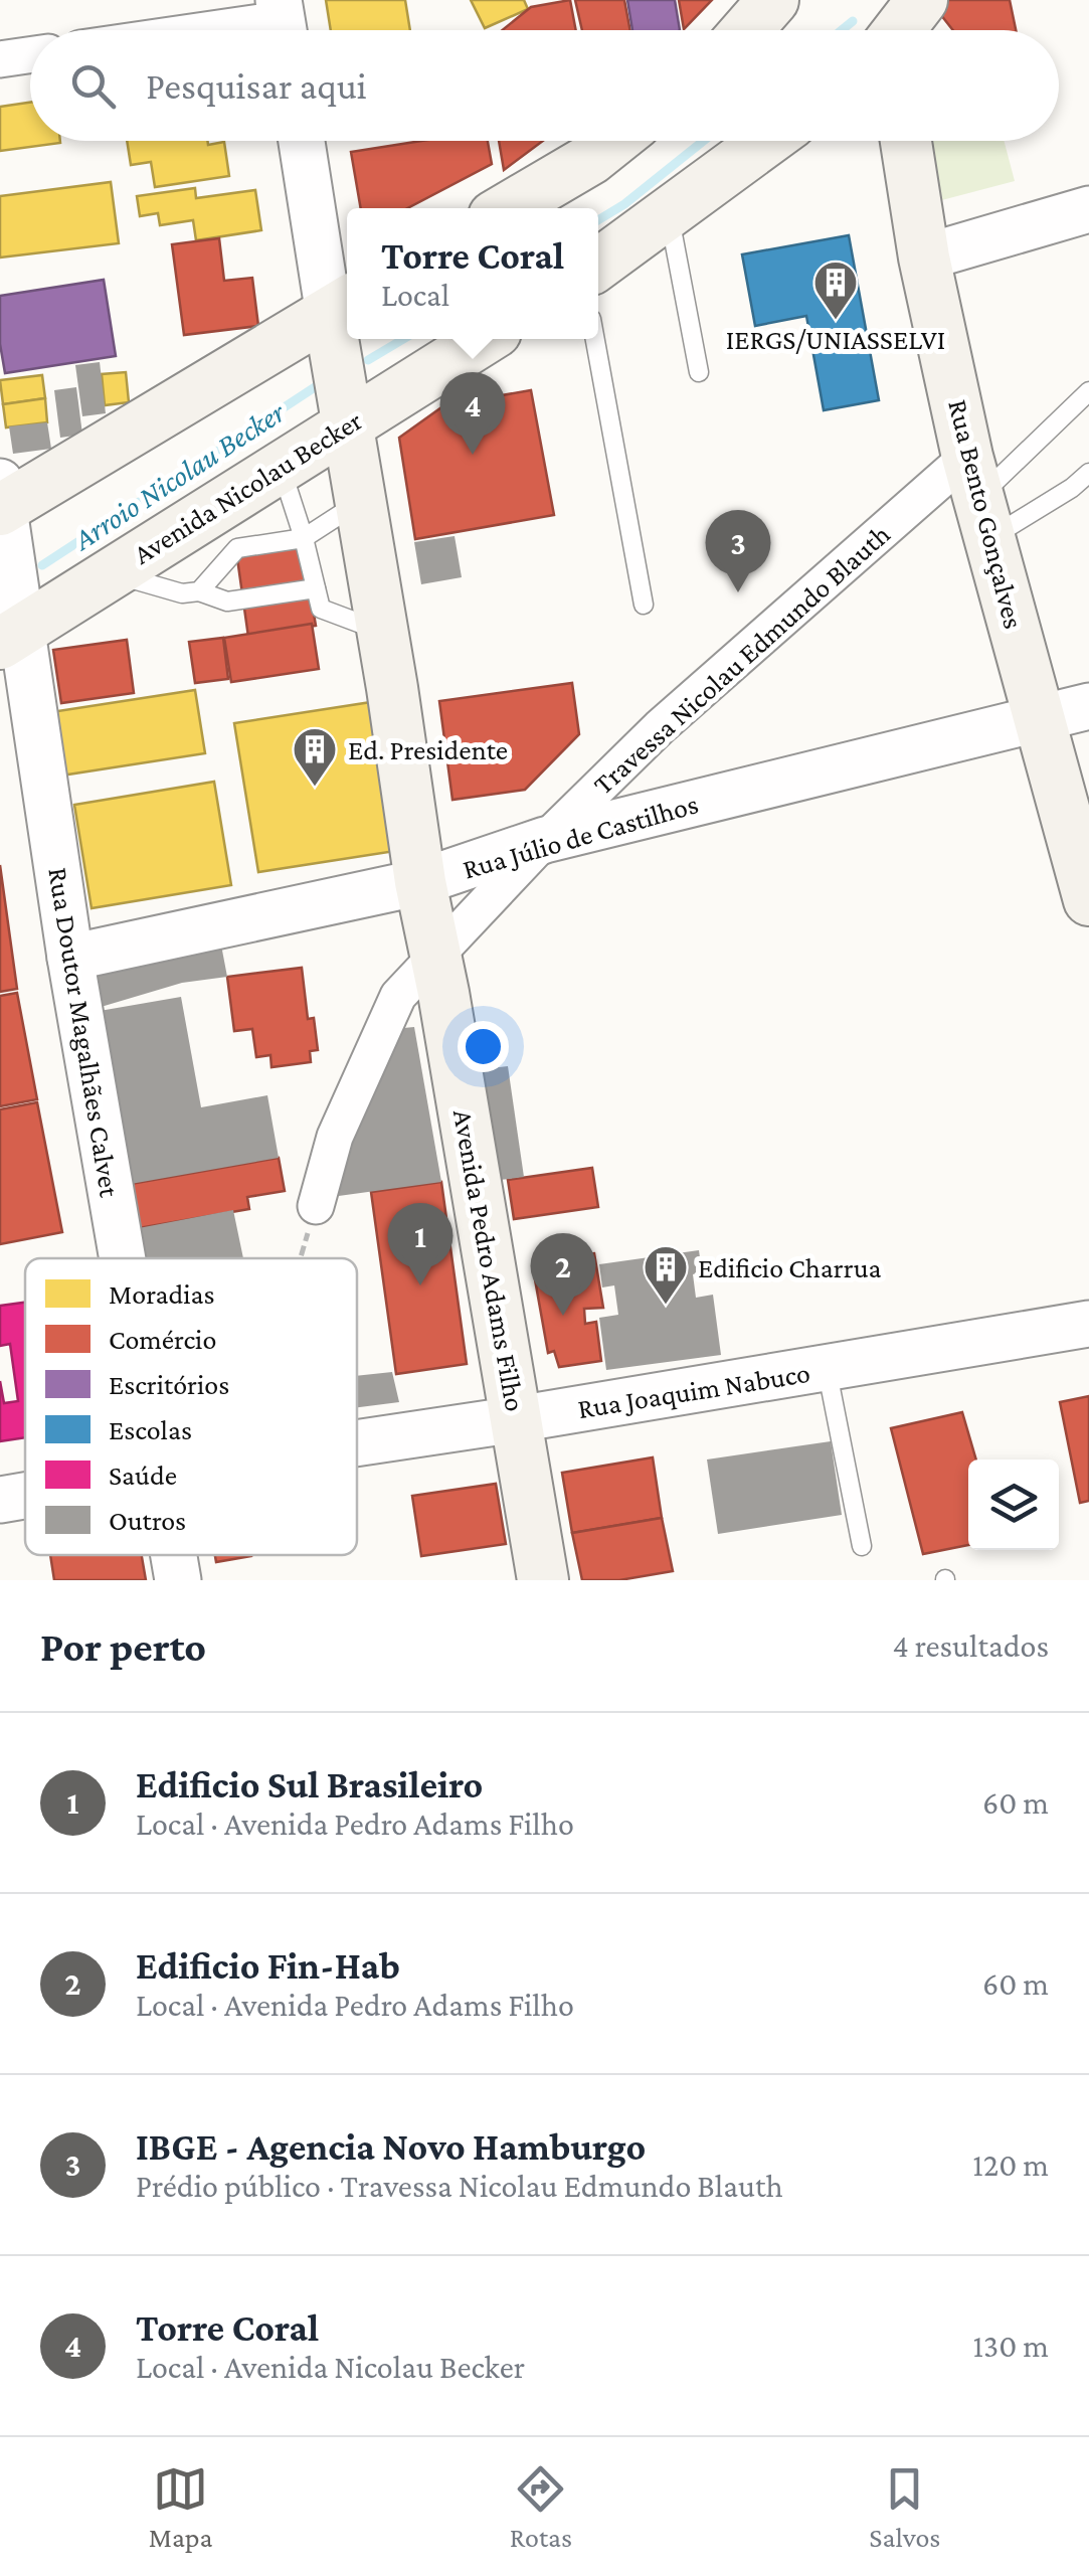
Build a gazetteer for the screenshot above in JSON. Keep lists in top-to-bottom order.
{
  "streets": {
    "main road": ["Avenida Nicolau Becker", "Rua Bento Gonçalves", "Avenida Pedro Adams Filho"],
    "street": [
      "Travessa Nicolau Edmundo Blauth",
      "Rua Júlio de Castilhos",
      "Rua Doutor Magalhães Calvet",
      "Rua Joaquim Nabuco"
    ]
  },
  "crossings": [
    ["Avenida Nicolau Becker", "Rua Doutor Magalhães Calvet"],
    ["Avenida Nicolau Becker", "Avenida Pedro Adams Filho"],
    ["Rua Bento Gonçalves", "Travessa Nicolau Edmundo Blauth"],
    ["Rua Bento Gonçalves", "Rua Júlio de Castilhos"],
    ["Travessa Nicolau Edmundo Blauth", "Rua Júlio de Castilhos"],
    ["Travessa Nicolau Edmundo Blauth", "Avenida Pedro Adams Filho"],
    ["Rua Júlio de Castilhos", "Rua Doutor Magalhães Calvet"],
    ["Rua Júlio de Castilhos", "Avenida Pedro Adams Filho"],
    ["Avenida Pedro Adams Filho", "Rua Joaquim Nabuco"]
  ],
  "water": ["Arroio Nicolau Becker"],
  "places": {
    "building": ["IERGS/UNIASSELVI", "Ed. Presidente", "Edificio Charrua"]
  },
  "legend": [
    "Moradias",
    "Comércio",
    "Escritórios",
    "Escolas",
    "Saúde",
    "Outros"
  ],
  "page": {
    "search": "Pesquisar aqui",
    "popup": ["Torre Coral", "Local"],
    "pins": [
      "4",
      "3",
      "1",
      "2"
    ],
    "heading": ["Por perto", "4 resultados"],
    "list": [
      {
        "mark": "1",
        "name": "Edificio Sul Brasileiro",
        "note": "Local · Avenida Pedro Adams Filho",
        "value": "60 m"
      },
      {
        "mark": "2",
        "name": "Edificio Fin-Hab",
        "note": "Local · Avenida Pedro Adams Filho",
        "value": "60 m"
      },
      {
        "mark": "3",
        "name": "IBGE - Agencia Novo Hamburgo",
        "note": "Prédio público · Travessa Nicolau Edmundo Blauth",
        "value": "120 m"
      },
      {
        "mark": "4",
        "name": "Torre Coral",
        "note": "Local · Avenida Nicolau Becker",
        "value": "130 m"
      }
    ],
    "nav": ["Mapa", "Rotas", "Salvos"]
  }
}
